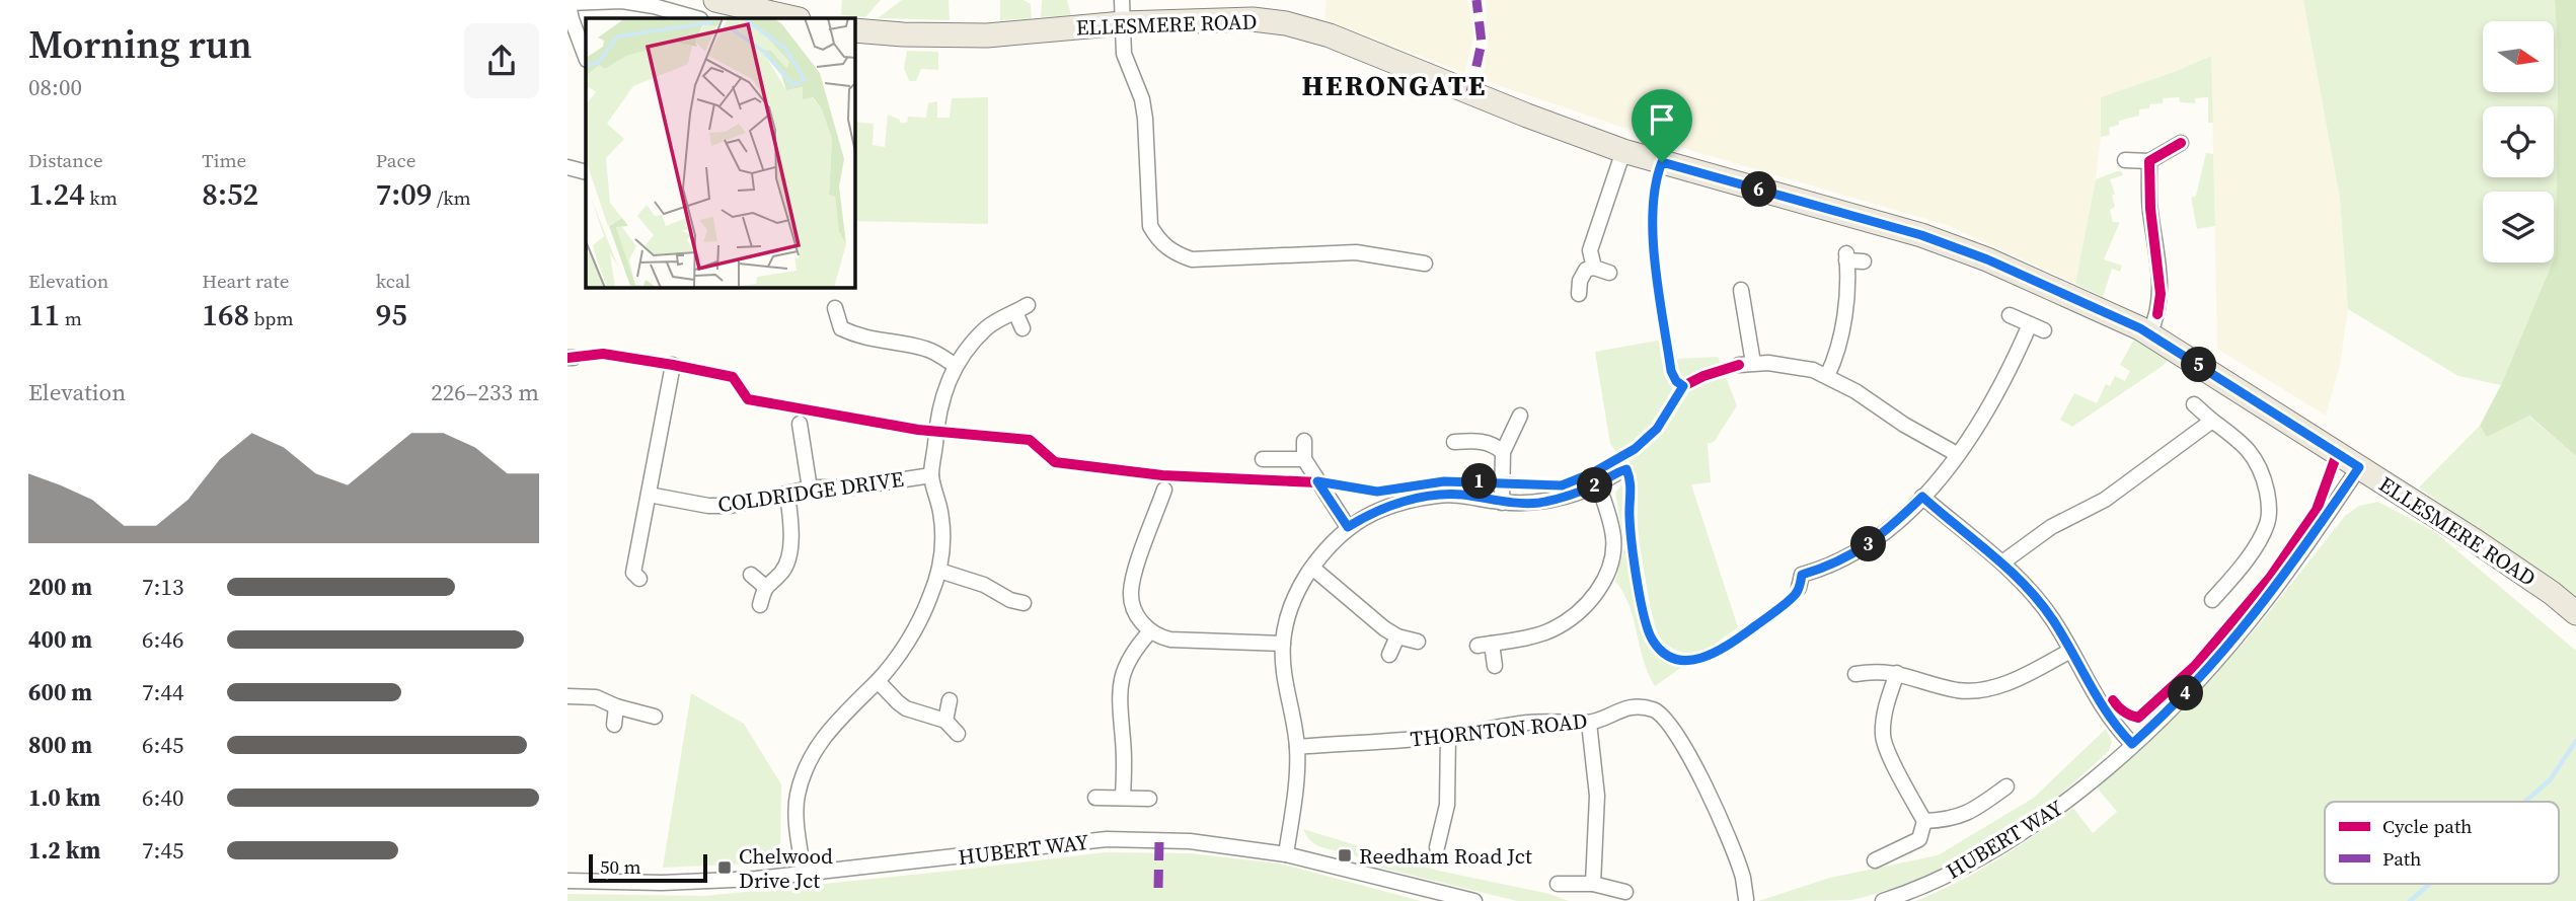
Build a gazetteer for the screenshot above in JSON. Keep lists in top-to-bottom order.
{
  "streets": {
    "main road": ["ELLESMERE ROAD"],
    "street": ["COLDRIDGE DRIVE", "THORNTON ROAD", "HUBERT WAY"]
  },
  "crossings": [
    ["ELLESMERE ROAD", "HUBERT WAY"]
  ],
  "districts": ["HERONGATE"],
  "places": {
    "transit": ["Reedham Road Jct", "Chelwood Drive Jct"]
  },
  "legend": ["Cycle path", "Path"],
  "scale_bar": "50 m",
  "north": "right",
  "page": {
    "heading": ["Morning run", "08:00"],
    "stats": [
      ["Distance", "1.24 km"],
      ["Time", "8:52"],
      ["Pace", "7:09 /km"],
      ["Elevation", "11 m"],
      ["Heart rate", "168 bpm"],
      ["kcal", "95"]
    ],
    "pins": [
      "6",
      "5",
      "1",
      "2",
      "3",
      "4"
    ],
    "chart": ["Elevation", "226–233 m"],
    "list": [
      {
        "name": "200 m",
        "note": "7:13"
      },
      {
        "name": "400 m",
        "note": "6:46"
      },
      {
        "name": "600 m",
        "note": "7:44"
      },
      {
        "name": "800 m",
        "note": "6:45"
      },
      {
        "name": "1.0 km",
        "note": "6:40"
      },
      {
        "name": "1.2 km",
        "note": "7:45"
      }
    ],
    "scale": "50 m"
  }
}
